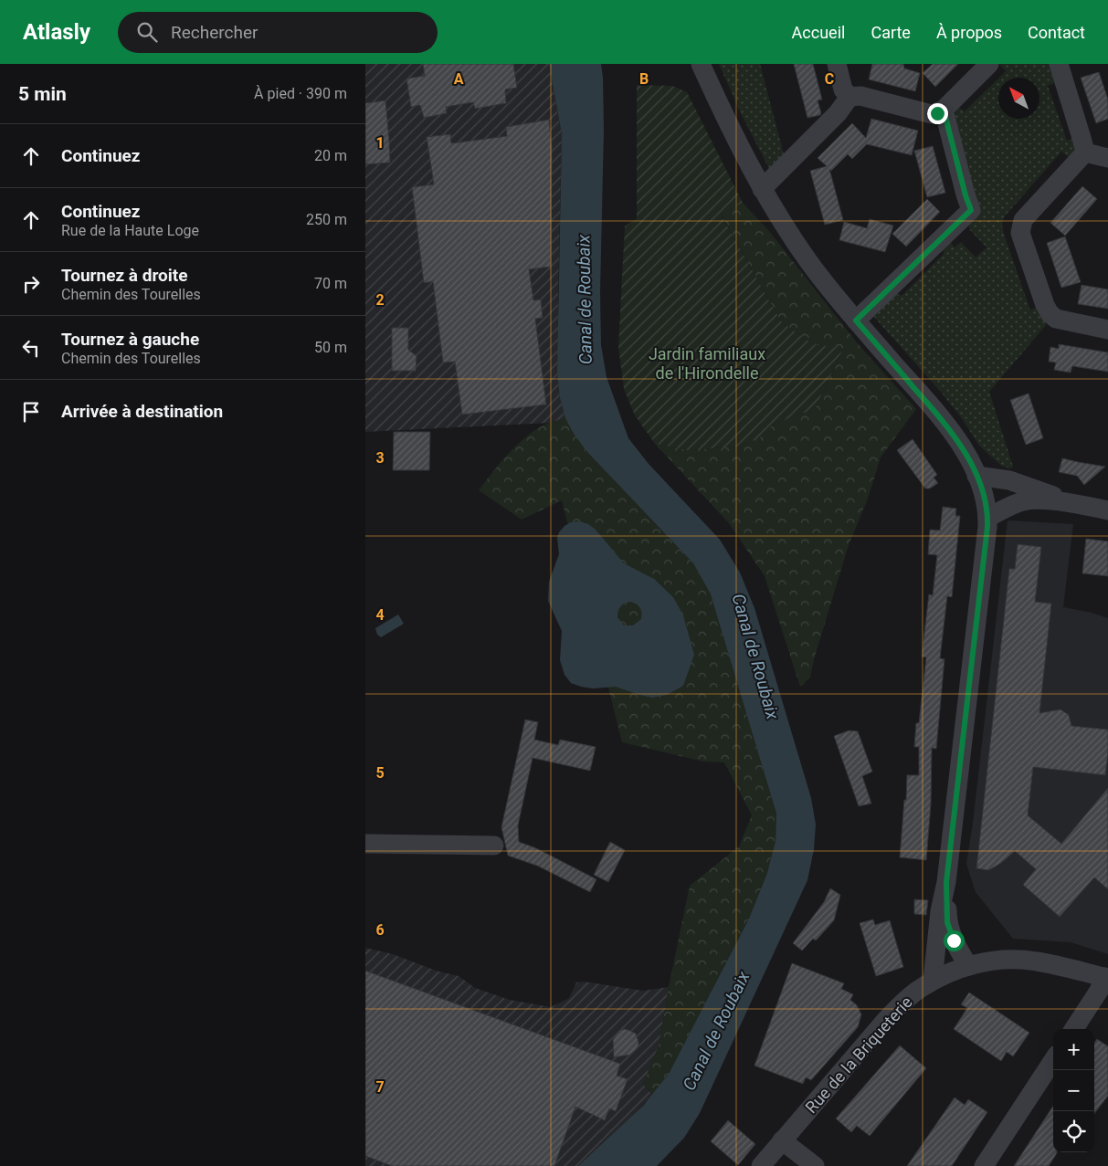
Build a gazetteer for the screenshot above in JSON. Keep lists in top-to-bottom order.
{
  "streets": {
    "street": ["Rue de la Briqueterie"]
  },
  "water": ["Canal de Roubaix"],
  "parks": ["Jardin familiaux de l'Hirondelle"],
  "north": "top left",
  "page": {
    "header": "Atlasly",
    "search": "Rechercher",
    "nav": [
      "Accueil",
      "Carte",
      "À propos",
      "Contact"
    ],
    "heading": ["5 min", "À pied · 390 m"],
    "list": [
      ["Continuez", "20 m"],
      ["Continuez", "Rue de la Haute Loge", "250 m"],
      ["Tournez à droite", "Chemin des Tourelles", "70 m"],
      ["Tournez à gauche", "Chemin des Tourelles", "50 m"],
      "Arrivée à destination"
    ],
    "map_buttons": ["+", "−"]
  },
  "grid": {
    "columns": ["A", "B", "C"],
    "rows": [
      "1",
      "2",
      "3",
      "4",
      "5",
      "6",
      "7"
    ]
  }
}
